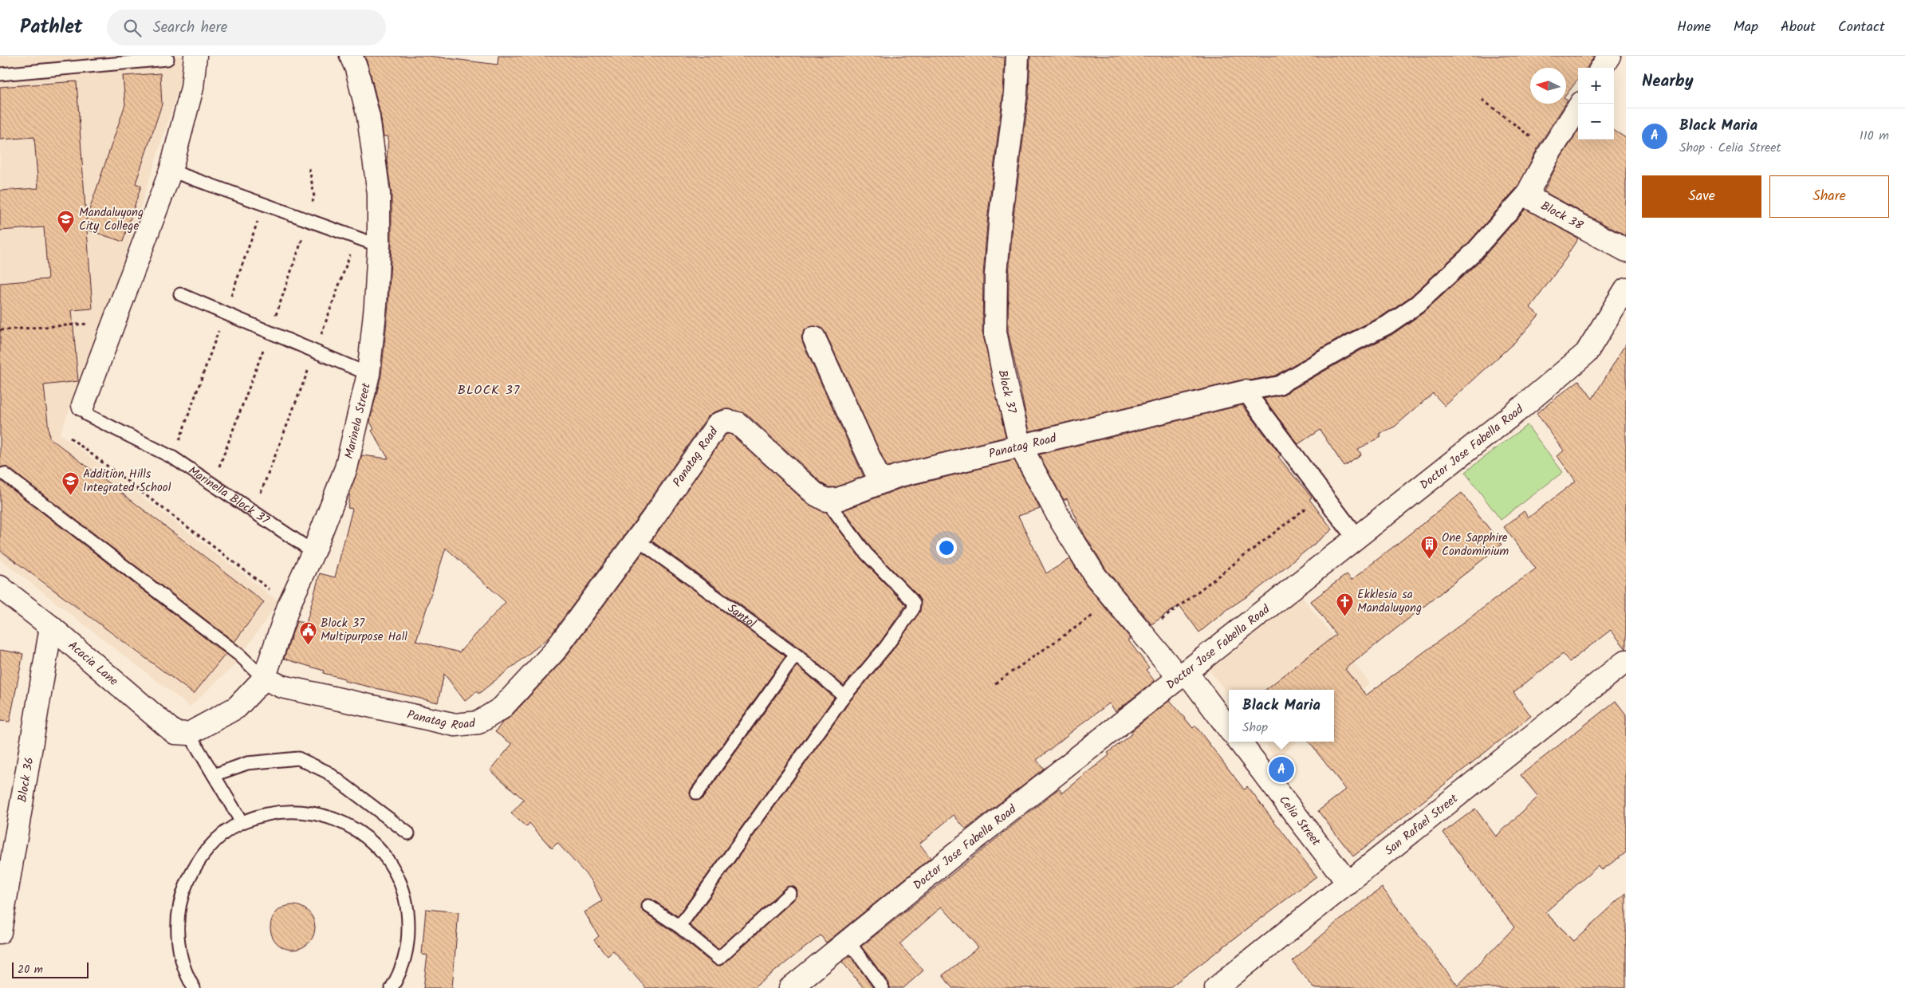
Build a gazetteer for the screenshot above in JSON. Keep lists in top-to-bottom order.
{
  "streets": {
    "street": [
      "Block 38",
      "Block 37",
      "Marinela Street",
      "Panatag Road",
      "Doctor Jose Fabella Road",
      "Acacia Lane",
      "Block 36",
      "Celia Street",
      "San Rafael Street"
    ],
    "lane": ["Marinella Block 37", "Santol"]
  },
  "crossings": [
    ["Block 37", "Panatag Road"],
    ["Block 37", "Doctor Jose Fabella Road"],
    ["Marinela Street", "Panatag Road"],
    ["Marinela Street", "Marinella Block 37"],
    ["Marinela Street", "Acacia Lane"],
    ["Panatag Road", "Santol"],
    ["Acacia Lane", "Block 36"],
    ["Celia Street", "San Rafael Street"]
  ],
  "districts": ["BLOCK 37"],
  "places": {
    "school or university": ["Mandaluyong City College", "Addition Hills Integrated School"],
    "building": ["One Sapphire Condominium"],
    "church": ["Ekklesia sa Mandaluyong"],
    "public building": ["Block 37 Multipurpose Hall"]
  },
  "scale_bar": "20 m",
  "north": "left",
  "page": {
    "header": "Pathlet",
    "search": "Search here",
    "nav": [
      "Home",
      "Map",
      "About",
      "Contact"
    ],
    "heading": "Nearby",
    "map_buttons": ["+", "−"],
    "list": [
      {
        "mark": "A",
        "name": "Black Maria",
        "note": "Shop · Celia Street",
        "value": "110 m"
      }
    ],
    "buttons": ["Save", "Share"],
    "popup": ["Black Maria", "Shop"],
    "pins": "A",
    "scale": "20 m"
  }
}
